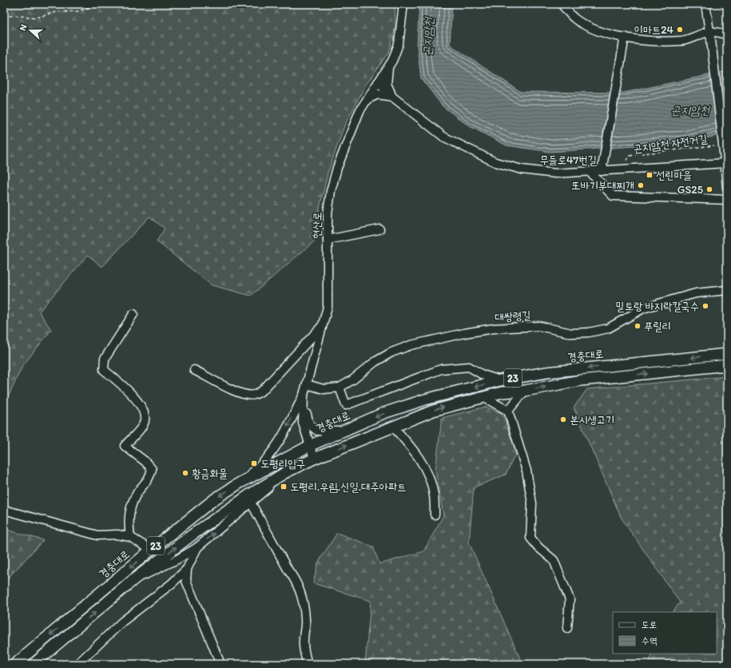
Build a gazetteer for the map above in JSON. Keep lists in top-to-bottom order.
{
  "streets": {
    "main road": ["경충대로", "23"],
    "street": ["무들로47번길", "현산로", "대쌍령길"],
    "path": ["곤지암천 자전거길"]
  },
  "crossings": [
    ["곤지암천 자전거길", "무들로47번길"],
    ["무들로47번길", "현산로"],
    ["현산로", "대쌍령길"],
    ["현산로", "경충대로"],
    ["현산로", "23"]
  ],
  "water": ["곤지암천"],
  "places": {
    "other": [
      "이마트24",
      "또바기부대찌개",
      "GS25",
      "밀토랑 바지락칼국수",
      "푸릴리",
      "본시생고기",
      "황금화물"
    ],
    "transit": ["선린마을", "도평리입구", "도평리.우림.신일.대주아파트"]
  },
  "legend": ["도로", "수역"],
  "north": "left"
}
